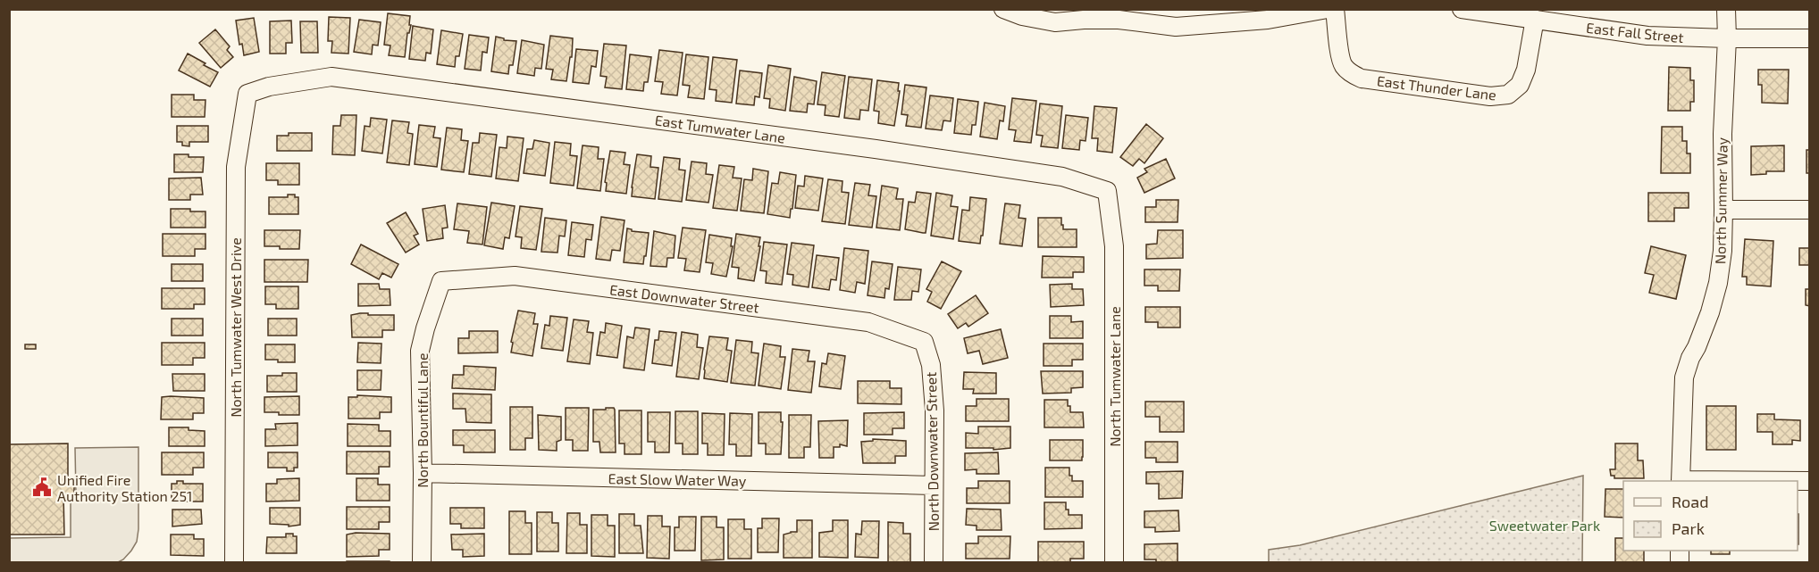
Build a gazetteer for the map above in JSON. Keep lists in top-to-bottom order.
{
  "streets": {
    "street": [
      "East Fall Street",
      "East Thunder Lane",
      "East Tumwater Lane",
      "North Summer Way",
      "East Downwater Street",
      "North Tumwater West Drive",
      "North Tumwater Lane",
      "North Bountiful Lane",
      "North Downwater Street",
      "East Slow Water Way"
    ]
  },
  "crossings": [
    ["East Fall Street", "East Thunder Lane"],
    ["East Fall Street", "North Summer Way"],
    ["East Tumwater Lane", "North Tumwater West Drive"],
    ["East Tumwater Lane", "North Tumwater Lane"],
    ["East Downwater Street", "North Bountiful Lane"],
    ["East Downwater Street", "North Downwater Street"],
    ["North Bountiful Lane", "East Slow Water Way"],
    ["North Downwater Street", "East Slow Water Way"]
  ],
  "parks": ["Sweetwater Park"],
  "places": {
    "public building": ["Unified Fire Authority Station 251"]
  },
  "legend": ["Road", "Park"]
}
